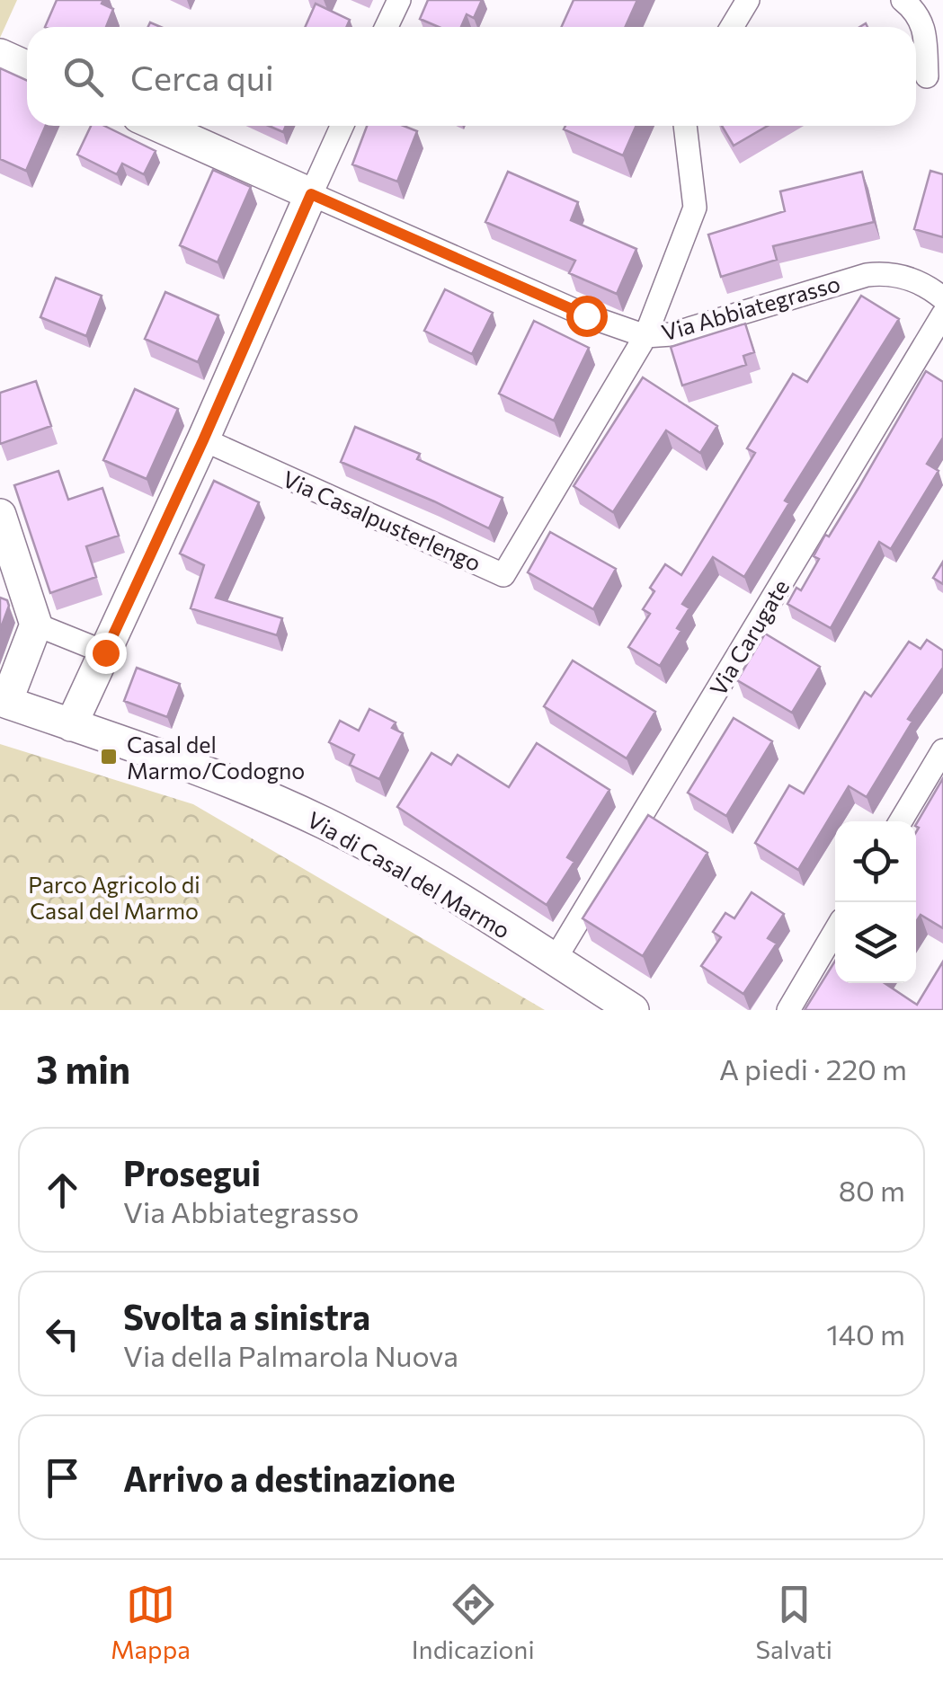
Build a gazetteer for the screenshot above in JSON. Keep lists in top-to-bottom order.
{
  "streets": {
    "street": [
      "Via Abbiategrasso",
      "Via Casalpusterlengo",
      "Via Carugate",
      "Via di Casal del Marmo"
    ]
  },
  "crossings": [
    ["Via Abbiategrasso", "Via Casalpusterlengo"],
    ["Via Carugate", "Via di Casal del Marmo"]
  ],
  "parks": ["Parco Agricolo di Casal del Marmo"],
  "places": {
    "transit": ["Casal del Marmo/Codogno"]
  },
  "page": {
    "search": "Cerca qui",
    "heading": ["3 min", "A piedi · 220 m"],
    "list": [
      ["Prosegui", "Via Abbiategrasso", "80 m"],
      ["Svolta a sinistra", "Via della Palmarola Nuova", "140 m"],
      "Arrivo a destinazione"
    ],
    "nav": ["Mappa", "Indicazioni", "Salvati"]
  }
}
